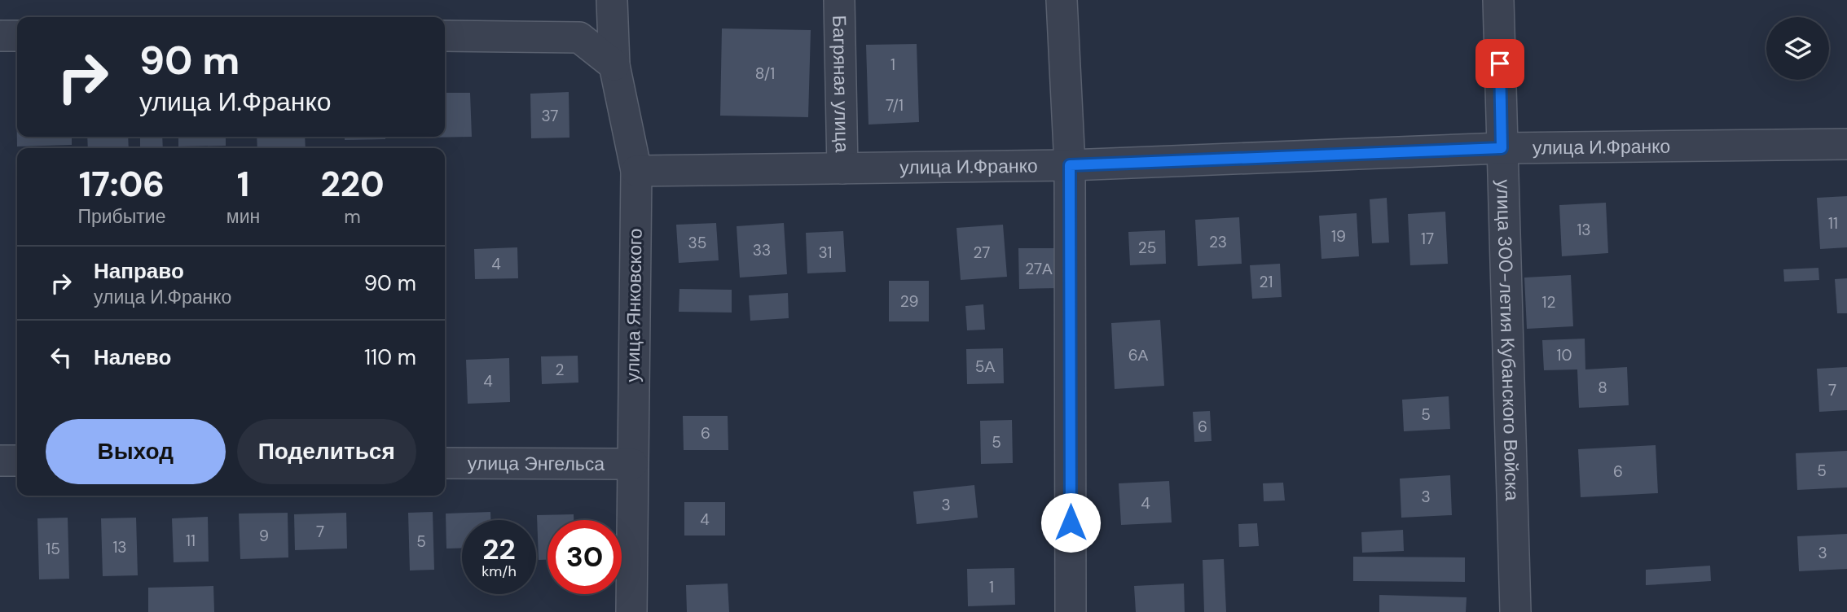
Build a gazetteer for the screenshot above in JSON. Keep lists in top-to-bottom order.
{
  "streets": {
    "street": [
      "Багряная улица",
      "улица И.Франко",
      "улица Янковского",
      "улица 300-летия Кубанского Войска",
      "улица Энгельса"
    ]
  },
  "crossings": [
    ["Багряная улица", "улица И.Франко"],
    ["улица И.Франко", "улица Янковского"],
    ["улица И.Франко", "улица 300-летия Кубанского Войска"],
    ["улица Янковского", "улица Энгельса"]
  ],
  "house_numbers": [
    "1",
    "8/1",
    "7/1",
    "37",
    "11",
    "13",
    "19",
    "17",
    "23",
    "35",
    "25",
    "33",
    "31",
    "27",
    "4",
    "27А",
    "21",
    "29",
    "12",
    "6А",
    "10",
    "5А",
    "2",
    "4",
    "8",
    "7",
    "5",
    "6",
    "6",
    "5",
    "5",
    "6",
    "3",
    "4",
    "3",
    "4",
    "7",
    "9",
    "11",
    "5",
    "13",
    "15",
    "3",
    "1"
  ],
  "page": {
    "turn": ["90 m", "улица И.Франко"],
    "eta": [
      "17:06",
      "Прибытие",
      "1",
      "мин",
      "220",
      "m"
    ],
    "list": [
      {
        "name": "Направо",
        "note": "улица И.Франко",
        "value": "90 m"
      },
      {
        "name": "Налево",
        "value": "110 m"
      }
    ],
    "buttons": ["Выход", "Поделиться"],
    "speed": "22 km/h",
    "limit": "30"
  }
}
